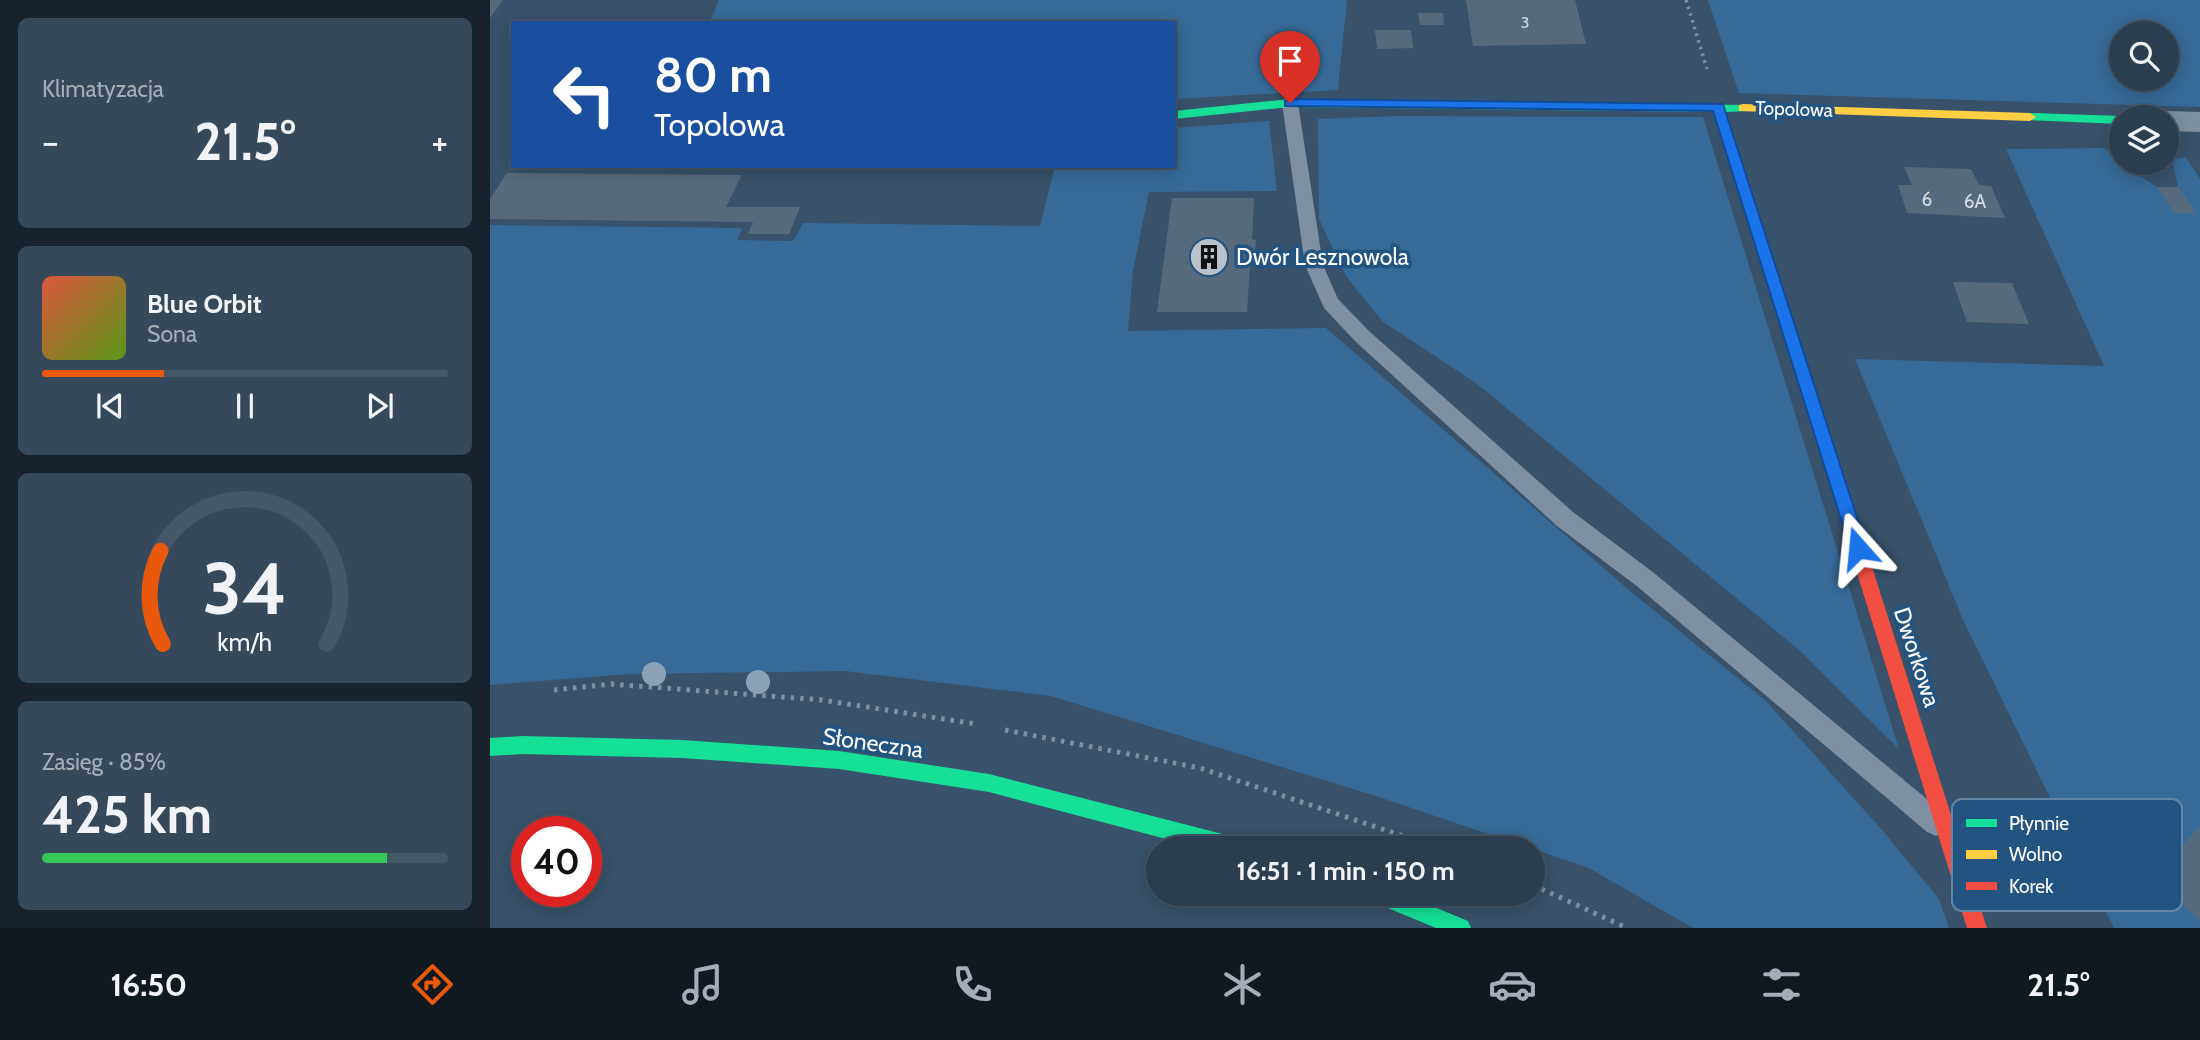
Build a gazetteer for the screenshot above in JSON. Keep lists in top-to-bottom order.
{
  "streets": {
    "street": ["Topolowa", "Dworkowa", "Słoneczna"]
  },
  "crossings": [
    ["Topolowa", "Dworkowa"]
  ],
  "places": {
    "building": ["Dwór Lesznowola"]
  },
  "house_numbers": ["3", "6", "6A"],
  "legend": ["Płynnie", "Wolno", "Korek"],
  "page": {
    "tile": [
      "Klimatyzacja",
      ["Zasięg · 85%", "425 km"]
    ],
    "turn": ["80 m", "Topolowa"],
    "heat": ["−", "21.5°", "+"],
    "song": ["Blue Orbit", "Sona"],
    "limit": "40",
    "trip": "16:51 · 1 min · 150 m",
    "tabs": ["16:50", "21.5°"],
    "gauge": ["34", "km/h"]
  }
}
